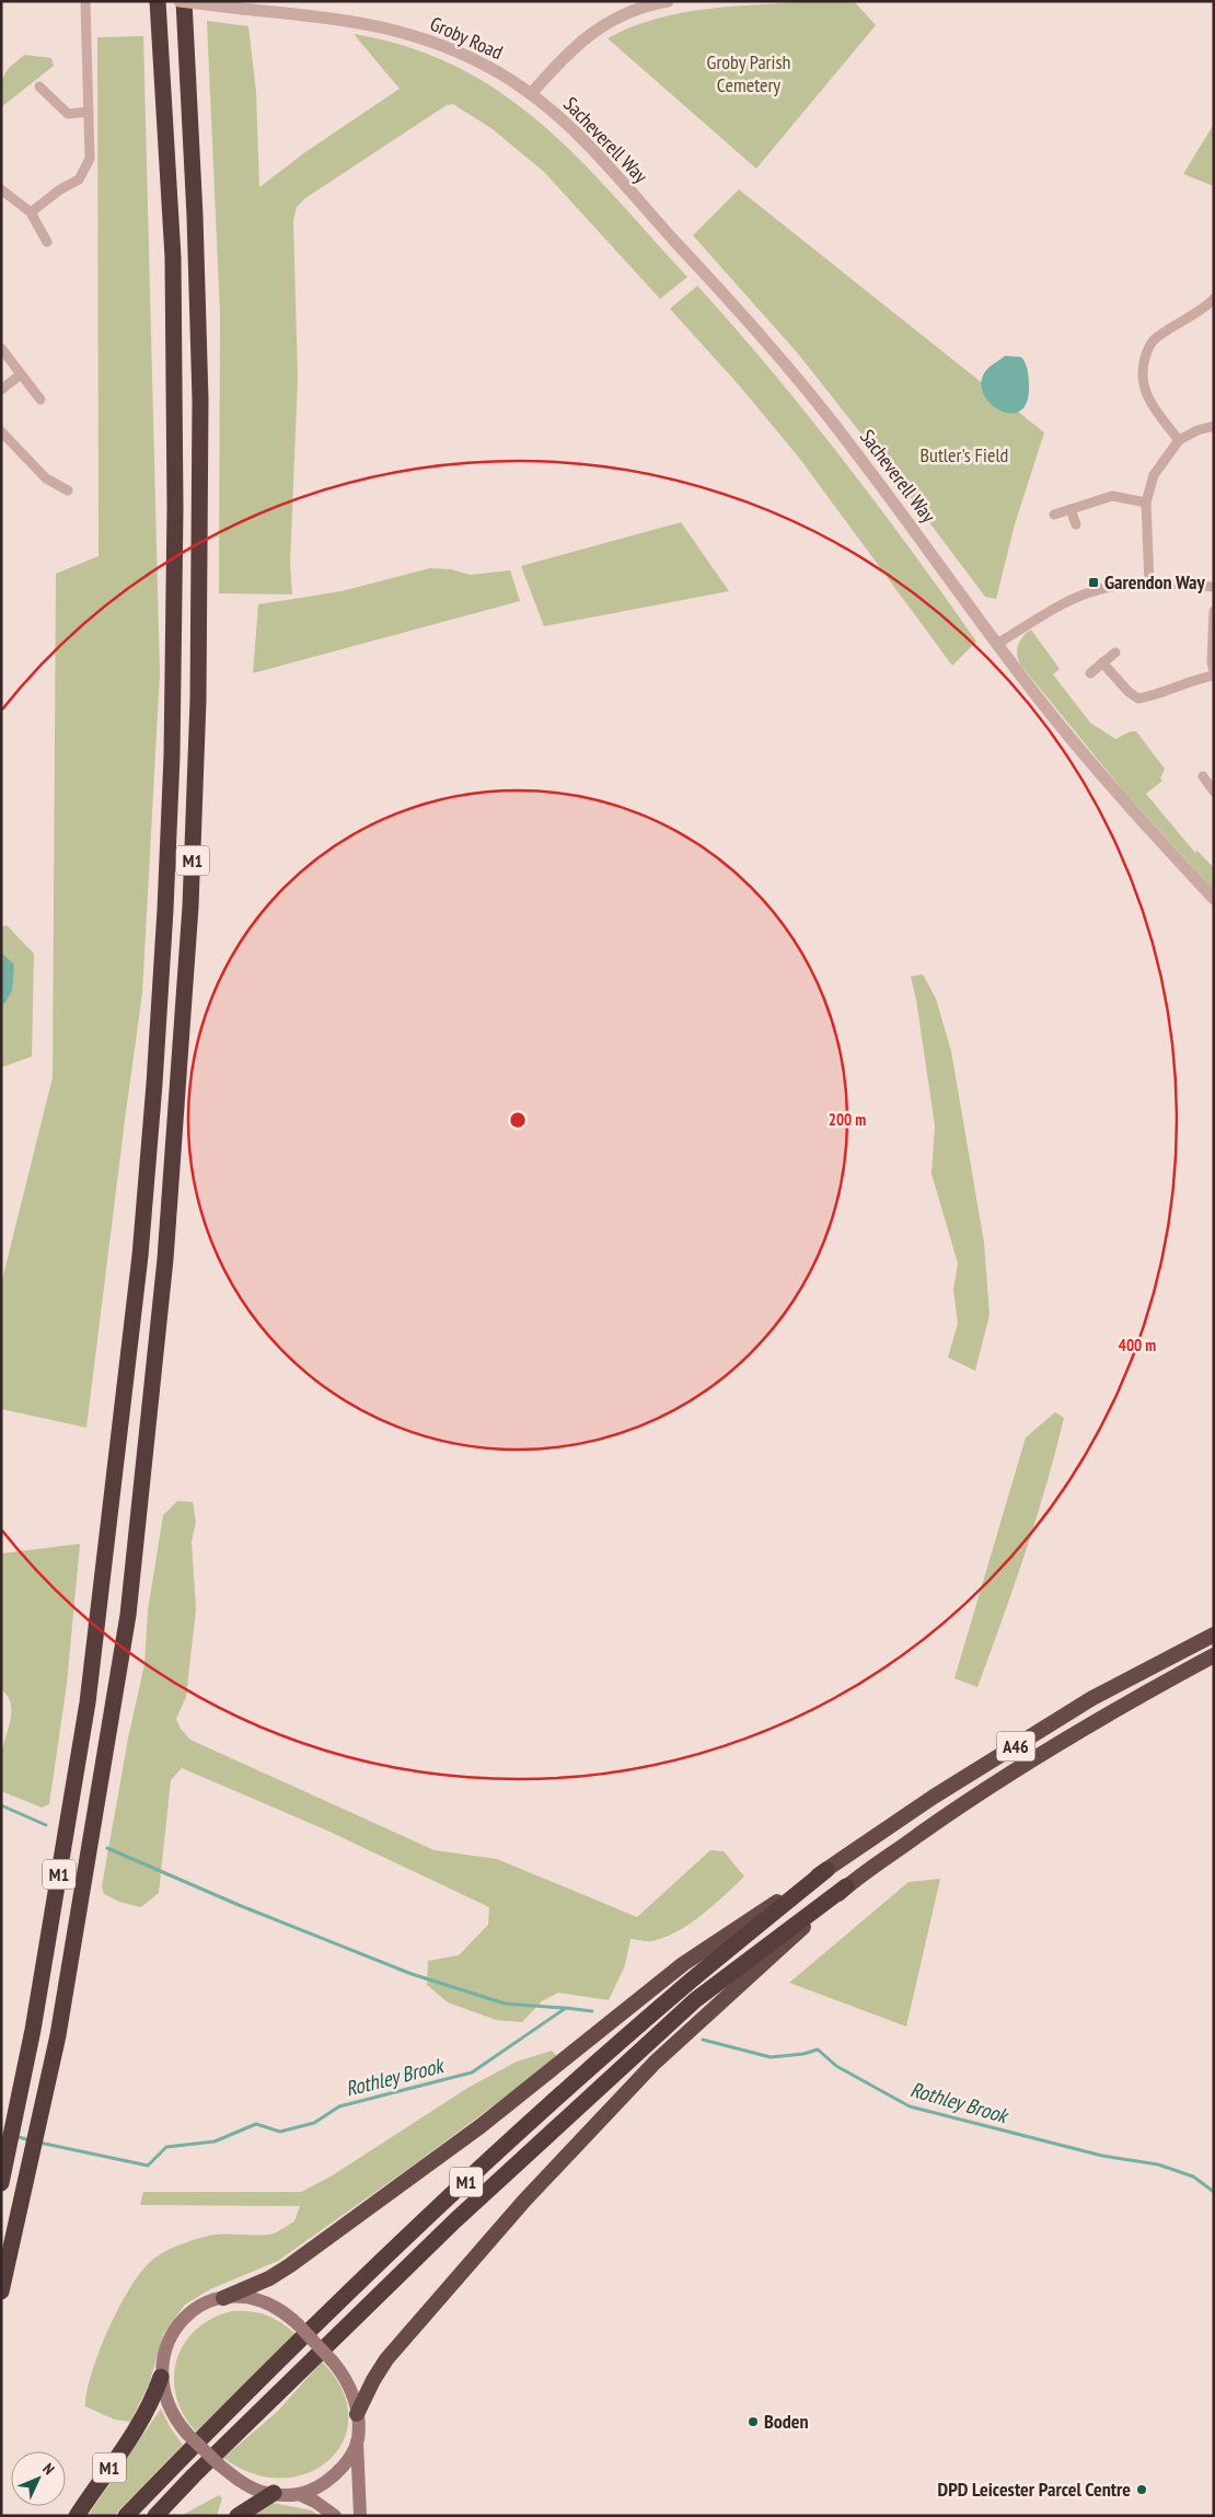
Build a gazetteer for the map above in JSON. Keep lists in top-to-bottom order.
{
  "streets": {
    "highway": ["M1", "A46"],
    "street": ["Groby Road", "Sacheverell Way"]
  },
  "crossings": [
    ["Groby Road", "Sacheverell Way"],
    ["M1", "A46"]
  ],
  "water": ["Rothley Brook"],
  "parks": ["Groby Parish Cemetery", "Butler's Field"],
  "places": {
    "transit": ["Garendon Way"],
    "other": ["Boden", "DPD Leicester Parcel Centre"]
  },
  "north": "top right",
  "rings": ["200 m", "400 m"]
}
